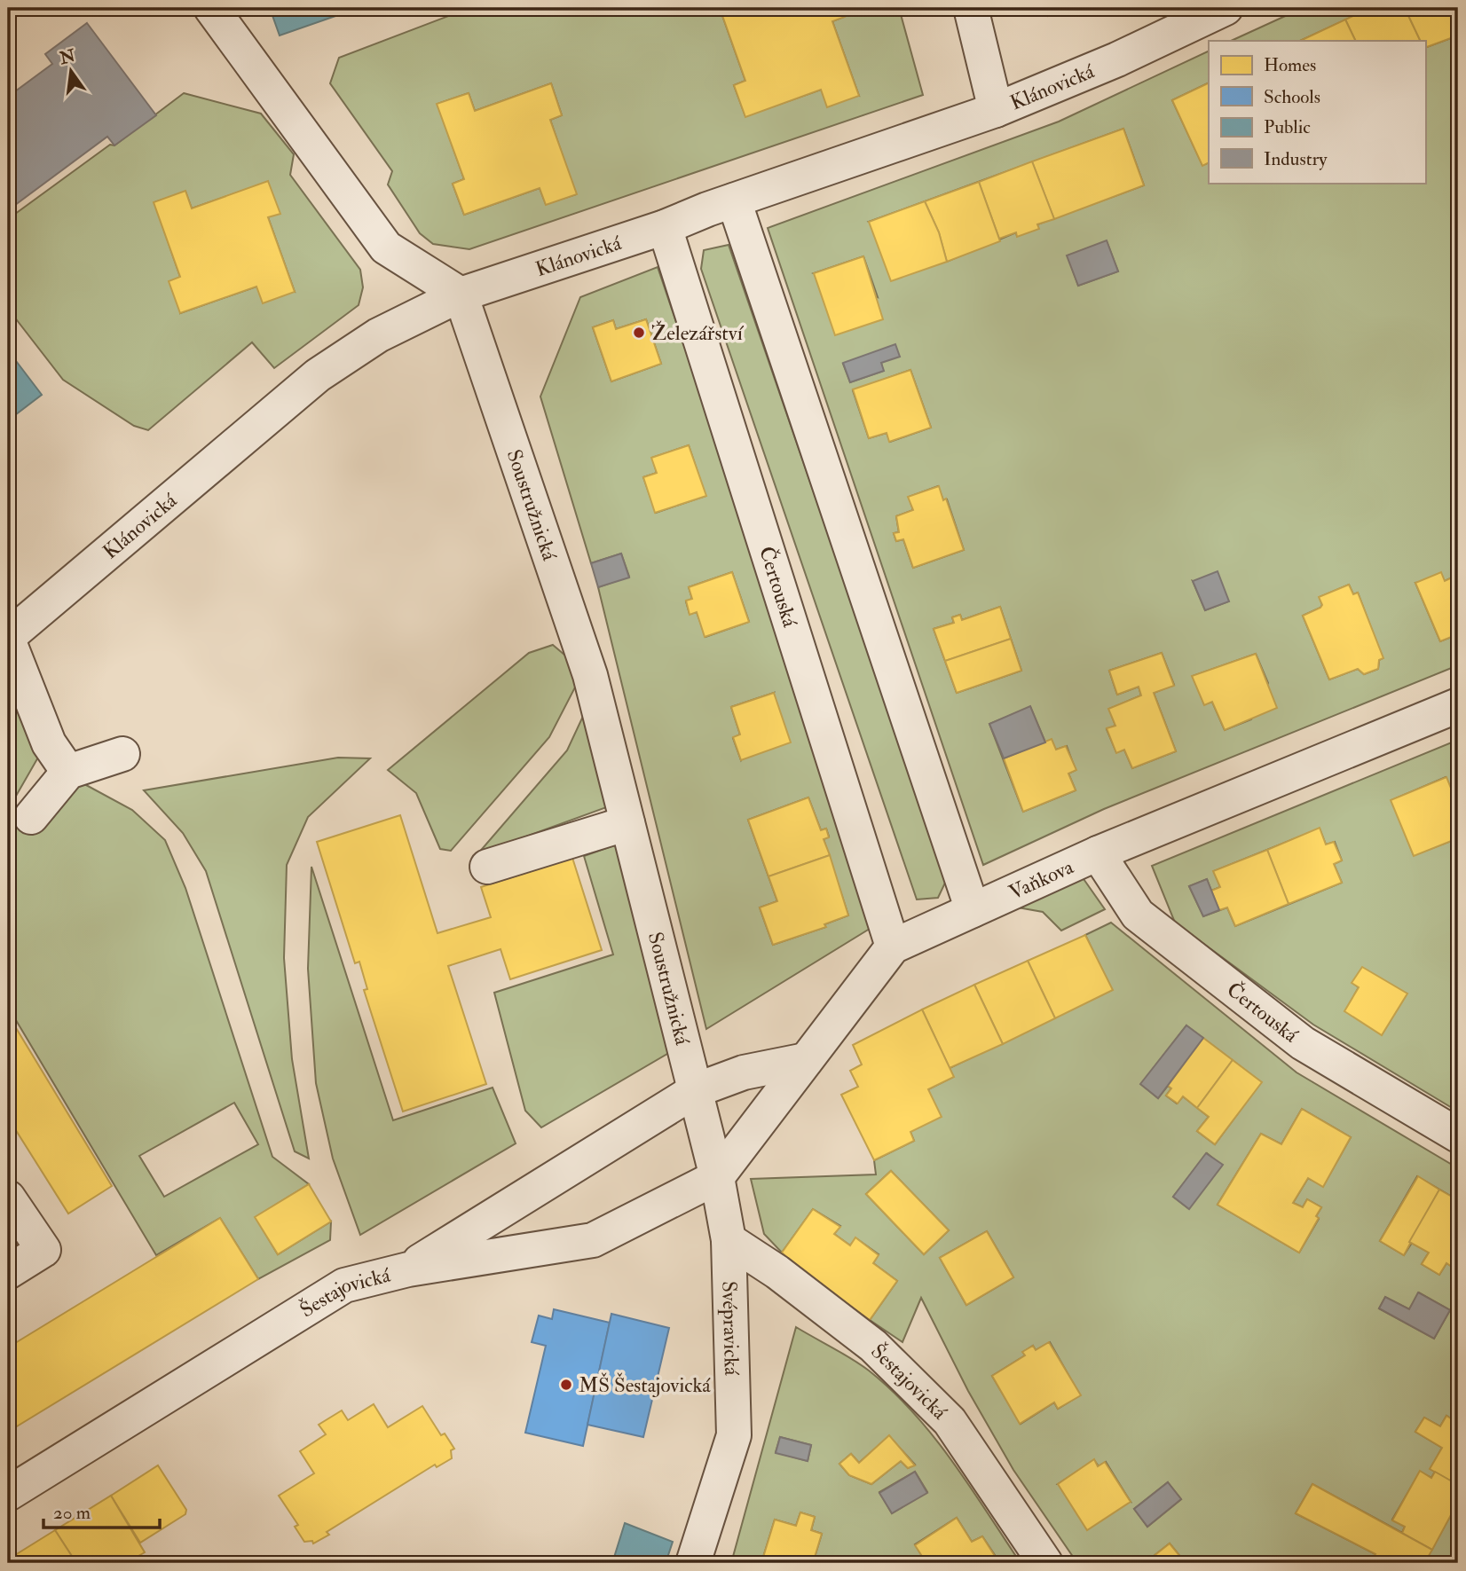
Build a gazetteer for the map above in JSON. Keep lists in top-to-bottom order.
{
  "streets": {
    "street": [
      "Klánovická",
      "Soustružnická",
      "Čertouská",
      "Vaňkova",
      "Šestajovická",
      "Svépravická"
    ]
  },
  "crossings": [
    ["Klánovická", "Soustružnická"],
    ["Klánovická", "Čertouská"],
    ["Soustružnická", "Svépravická"],
    ["Čertouská", "Vaňkova"],
    ["Vaňkova", "Šestajovická"],
    ["Vaňkova", "Svépravická"],
    ["Šestajovická", "Svépravická"]
  ],
  "places": ["Železářství", "MŠ Šestajovická"],
  "legend": [
    "Homes",
    "Schools",
    "Public",
    "Industry"
  ],
  "scale_bar": "20 m",
  "north": "top"
}
